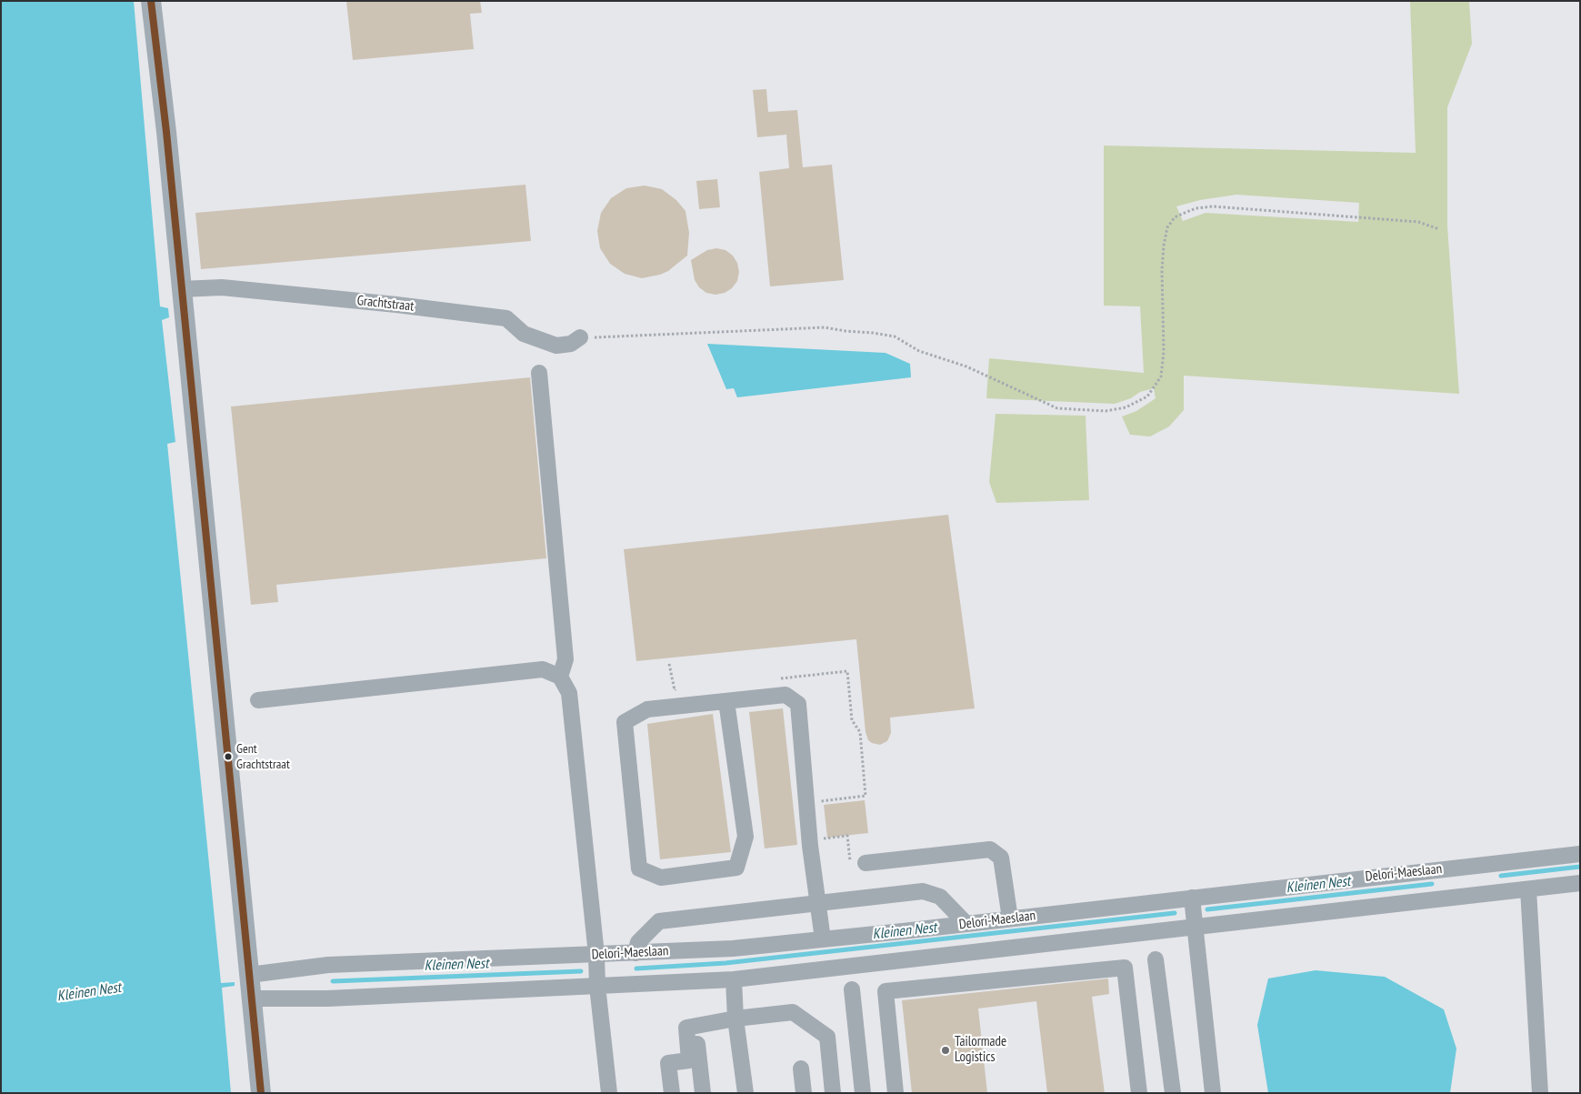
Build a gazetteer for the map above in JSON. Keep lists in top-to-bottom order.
{
  "streets": {
    "street": ["Grachtstraat", "Delori-Maeslaan"]
  },
  "water": ["Kleinen Nest"],
  "places": ["Gent Grachtstraat", "Tailormade Logistics"]
}
